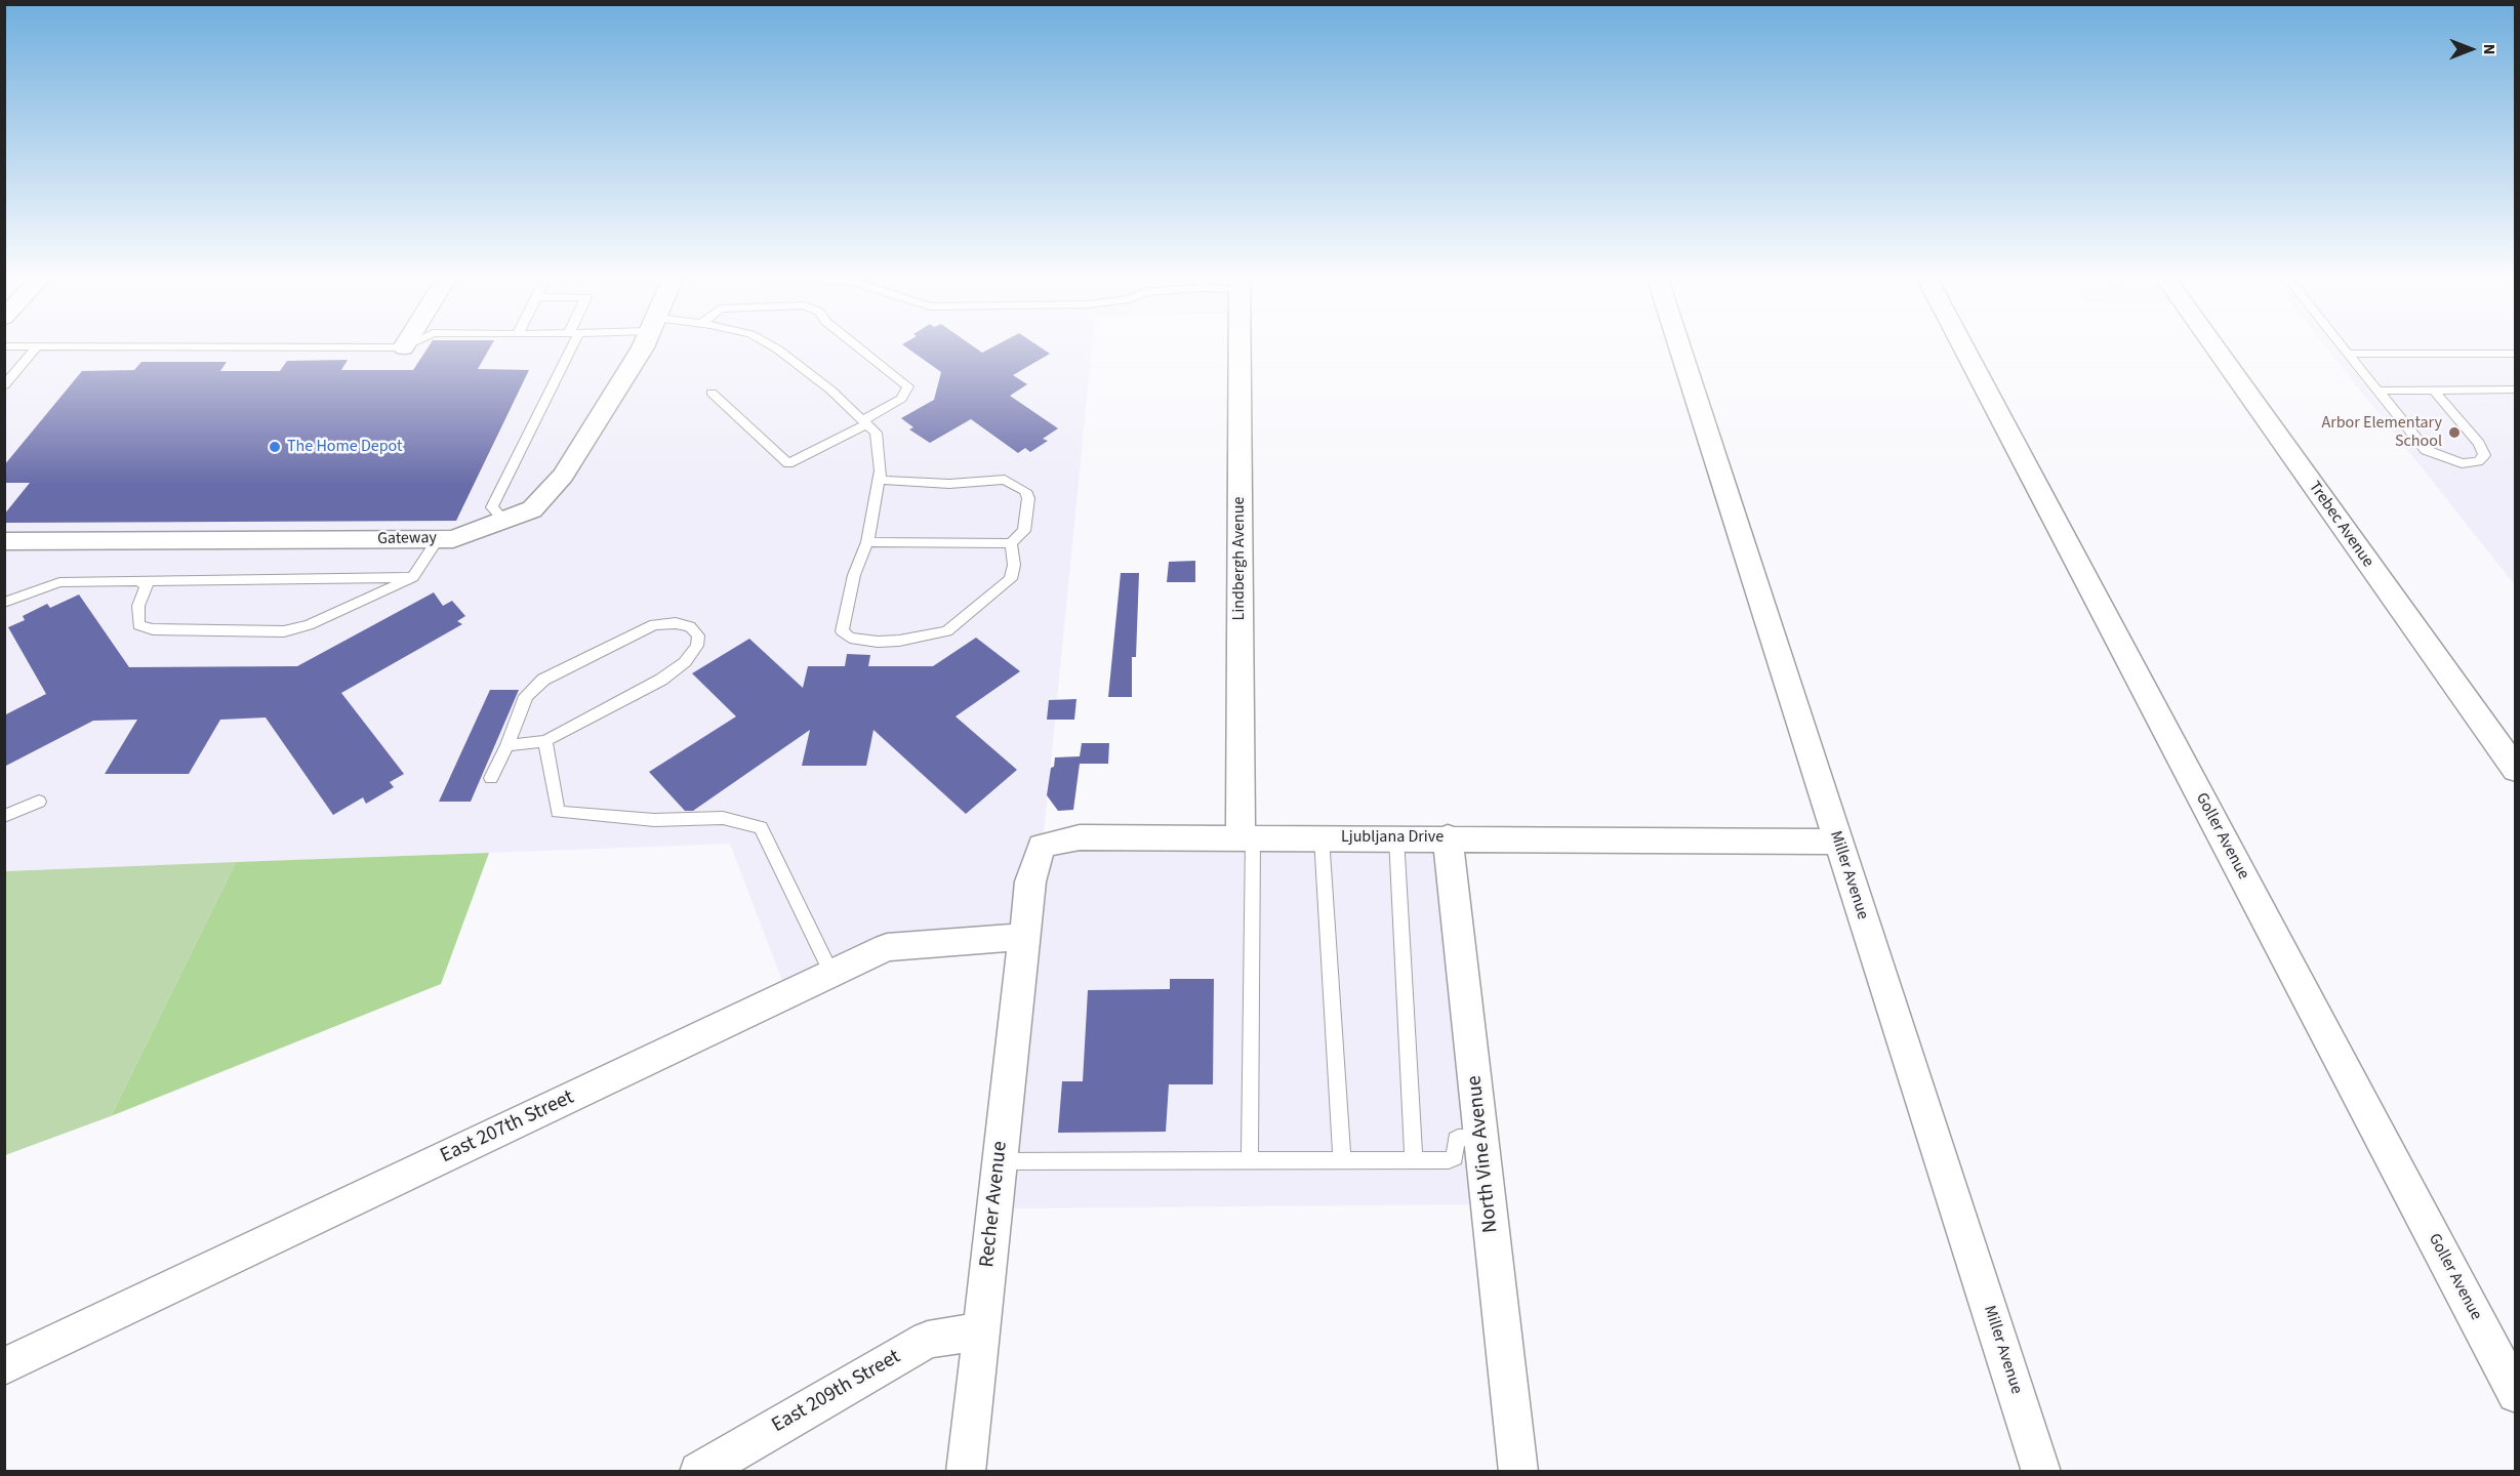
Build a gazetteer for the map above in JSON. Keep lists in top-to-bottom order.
{
  "streets": {
    "street": [
      "Trebec Avenue",
      "Gateway",
      "Lindbergh Avenue",
      "Goller Avenue",
      "Ljubljana Drive",
      "Miller Avenue",
      "East 207th Street",
      "North Vine Avenue",
      "Recher Avenue",
      "East 209th Street"
    ]
  },
  "crossings": [
    ["Lindbergh Avenue", "Ljubljana Drive"],
    ["Ljubljana Drive", "Miller Avenue"],
    ["Ljubljana Drive", "East 207th Street"],
    ["Ljubljana Drive", "North Vine Avenue"],
    ["Ljubljana Drive", "Recher Avenue"],
    ["East 207th Street", "Recher Avenue"],
    ["Recher Avenue", "East 209th Street"]
  ],
  "places": ["Arbor Elementary School", "The Home Depot"],
  "north": "right"
}
